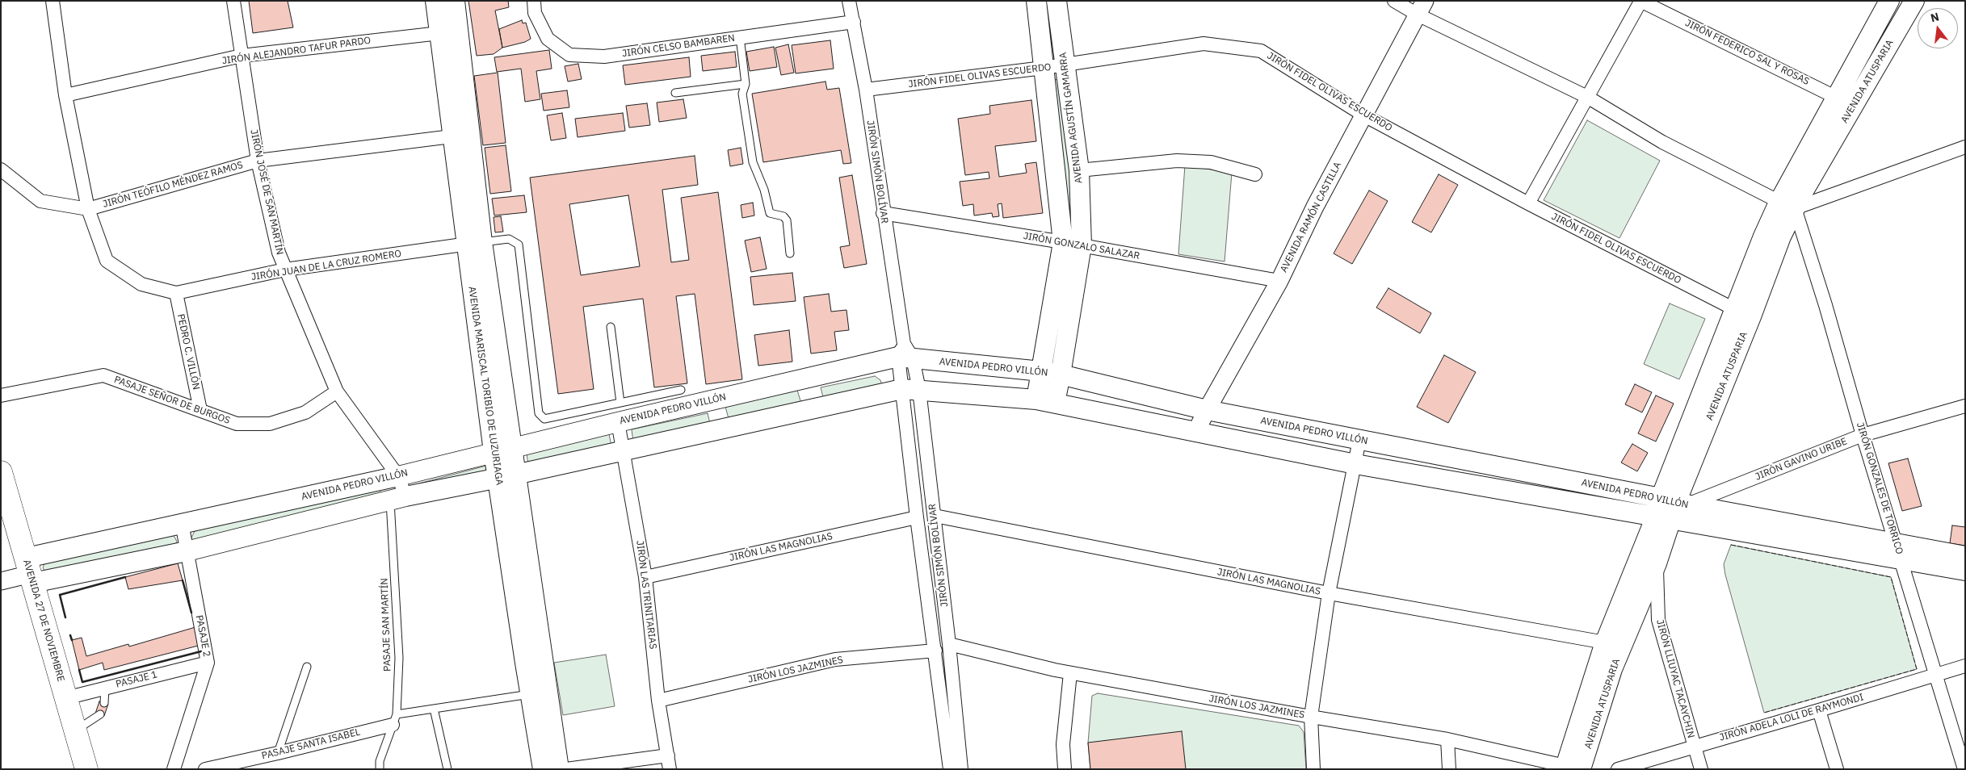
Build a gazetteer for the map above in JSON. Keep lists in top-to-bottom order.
{
  "streets": {
    "highway": ["AVENIDA 27 DE NOVIEMBRE"],
    "main road": [
      "AVENIDA ATUSPARIA",
      "AVENIDA AGUSTÍN GAMARRA",
      "AVENIDA PEDRO VILLÓN",
      "AVENIDA MARISCAL TORIBIO DE LUZURIAGA"
    ],
    "street": [
      "JIRÓN CELSO BAMBAREN",
      "JIRÓN ALEJANDRO TAFUR PARDO",
      "JIRÓN FEDERICO SAL Y ROSAS",
      "JIRÓN FIDEL OLIVAS ESCUERDO",
      "JIRÓN SIMÓN BOLÍVAR",
      "JIRÓN TEÓFILO MÉNDEZ RAMOS",
      "JIRÓN JOSÉ DE SAN MARTÍN",
      "AVENIDA RAMÓN CASTILLA",
      "JIRÓN GONZALO SALAZAR",
      "JIRÓN JUAN DE LA CRUZ ROMERO",
      "PEDRO C. VILLÓN",
      "PASAJE SEÑOR DE BURGOS",
      "JIRÓN GAVINO URIBE",
      "JIRÓN GONZALES DE TORRICO",
      "JIRÓN LAS MAGNOLIAS",
      "JIRÓN LAS TRINITARIAS",
      "PASAJE 2",
      "JIRÓN LOS JAZMINES",
      "JIRÓN LLIUYAC TACAYCHIN",
      "PASAJE 1",
      "JIRÓN ADELA LOLI DE RAYMONDI",
      "PASAJE SANTA ISABEL"
    ],
    "lane": ["PASAJE SAN MARTÍN"]
  },
  "crossings": [
    ["JIRÓN CELSO BAMBAREN", "JIRÓN SIMÓN BOLÍVAR"],
    ["JIRÓN ALEJANDRO TAFUR PARDO", "JIRÓN JOSÉ DE SAN MARTÍN"],
    ["JIRÓN ALEJANDRO TAFUR PARDO", "JIRÓN JUAN DE LA CRUZ ROMERO"],
    ["JIRÓN ALEJANDRO TAFUR PARDO", "AVENIDA MARISCAL TORIBIO DE LUZURIAGA"],
    ["JIRÓN FEDERICO SAL Y ROSAS", "AVENIDA ATUSPARIA"],
    ["JIRÓN FIDEL OLIVAS ESCUERDO", "AVENIDA ATUSPARIA"],
    ["JIRÓN FIDEL OLIVAS ESCUERDO", "AVENIDA AGUSTÍN GAMARRA"],
    ["JIRÓN FIDEL OLIVAS ESCUERDO", "JIRÓN SIMÓN BOLÍVAR"],
    ["JIRÓN FIDEL OLIVAS ESCUERDO", "AVENIDA RAMÓN CASTILLA"],
    ["AVENIDA ATUSPARIA", "AVENIDA PEDRO VILLÓN"],
    ["AVENIDA ATUSPARIA", "JIRÓN GAVINO URIBE"],
    ["AVENIDA ATUSPARIA", "JIRÓN GONZALES DE TORRICO"],
    ["AVENIDA ATUSPARIA", "JIRÓN LAS MAGNOLIAS"],
    ["AVENIDA ATUSPARIA", "JIRÓN LOS JAZMINES"],
    ["AVENIDA ATUSPARIA", "JIRÓN LLIUYAC TACAYCHIN"],
    ["AVENIDA AGUSTÍN GAMARRA", "JIRÓN GONZALO SALAZAR"],
    ["AVENIDA AGUSTÍN GAMARRA", "AVENIDA PEDRO VILLÓN"],
    ["JIRÓN SIMÓN BOLÍVAR", "JIRÓN GONZALO SALAZAR"],
    ["JIRÓN SIMÓN BOLÍVAR", "AVENIDA PEDRO VILLÓN"],
    ["JIRÓN SIMÓN BOLÍVAR", "JIRÓN LAS MAGNOLIAS"],
    ["JIRÓN SIMÓN BOLÍVAR", "JIRÓN LOS JAZMINES"],
    ["JIRÓN TEÓFILO MÉNDEZ RAMOS", "JIRÓN JOSÉ DE SAN MARTÍN"],
    ["JIRÓN TEÓFILO MÉNDEZ RAMOS", "JIRÓN JUAN DE LA CRUZ ROMERO"],
    ["JIRÓN TEÓFILO MÉNDEZ RAMOS", "AVENIDA MARISCAL TORIBIO DE LUZURIAGA"],
    ["JIRÓN JOSÉ DE SAN MARTÍN", "JIRÓN JUAN DE LA CRUZ ROMERO"],
    ["JIRÓN JOSÉ DE SAN MARTÍN", "AVENIDA PEDRO VILLÓN"],
    ["JIRÓN JOSÉ DE SAN MARTÍN", "PASAJE SEÑOR DE BURGOS"],
    ["JIRÓN JOSÉ DE SAN MARTÍN", "PASAJE SAN MARTÍN"],
    ["AVENIDA RAMÓN CASTILLA", "JIRÓN GONZALO SALAZAR"],
    ["AVENIDA RAMÓN CASTILLA", "AVENIDA PEDRO VILLÓN"],
    ["JIRÓN JUAN DE LA CRUZ ROMERO", "PEDRO C. VILLÓN"],
    ["JIRÓN JUAN DE LA CRUZ ROMERO", "AVENIDA MARISCAL TORIBIO DE LUZURIAGA"],
    ["PEDRO C. VILLÓN", "PASAJE SEÑOR DE BURGOS"],
    ["AVENIDA PEDRO VILLÓN", "AVENIDA MARISCAL TORIBIO DE LUZURIAGA"],
    ["AVENIDA PEDRO VILLÓN", "JIRÓN GAVINO URIBE"],
    ["AVENIDA PEDRO VILLÓN", "JIRÓN GONZALES DE TORRICO"],
    ["AVENIDA PEDRO VILLÓN", "JIRÓN LAS TRINITARIAS"],
    ["AVENIDA PEDRO VILLÓN", "AVENIDA 27 DE NOVIEMBRE"],
    ["AVENIDA PEDRO VILLÓN", "PASAJE SAN MARTÍN"],
    ["AVENIDA PEDRO VILLÓN", "PASAJE 2"],
    ["JIRÓN GAVINO URIBE", "JIRÓN GONZALES DE TORRICO"],
    ["JIRÓN GONZALES DE TORRICO", "JIRÓN ADELA LOLI DE RAYMONDI"],
    ["JIRÓN LAS MAGNOLIAS", "JIRÓN LAS TRINITARIAS"],
    ["JIRÓN LAS TRINITARIAS", "JIRÓN LOS JAZMINES"],
    ["AVENIDA 27 DE NOVIEMBRE", "PASAJE 1"],
    ["PASAJE SAN MARTÍN", "PASAJE SANTA ISABEL"],
    ["PASAJE 2", "PASAJE 1"],
    ["JIRÓN LLIUYAC TACAYCHIN", "JIRÓN ADELA LOLI DE RAYMONDI"]
  ],
  "north": "top"
}
